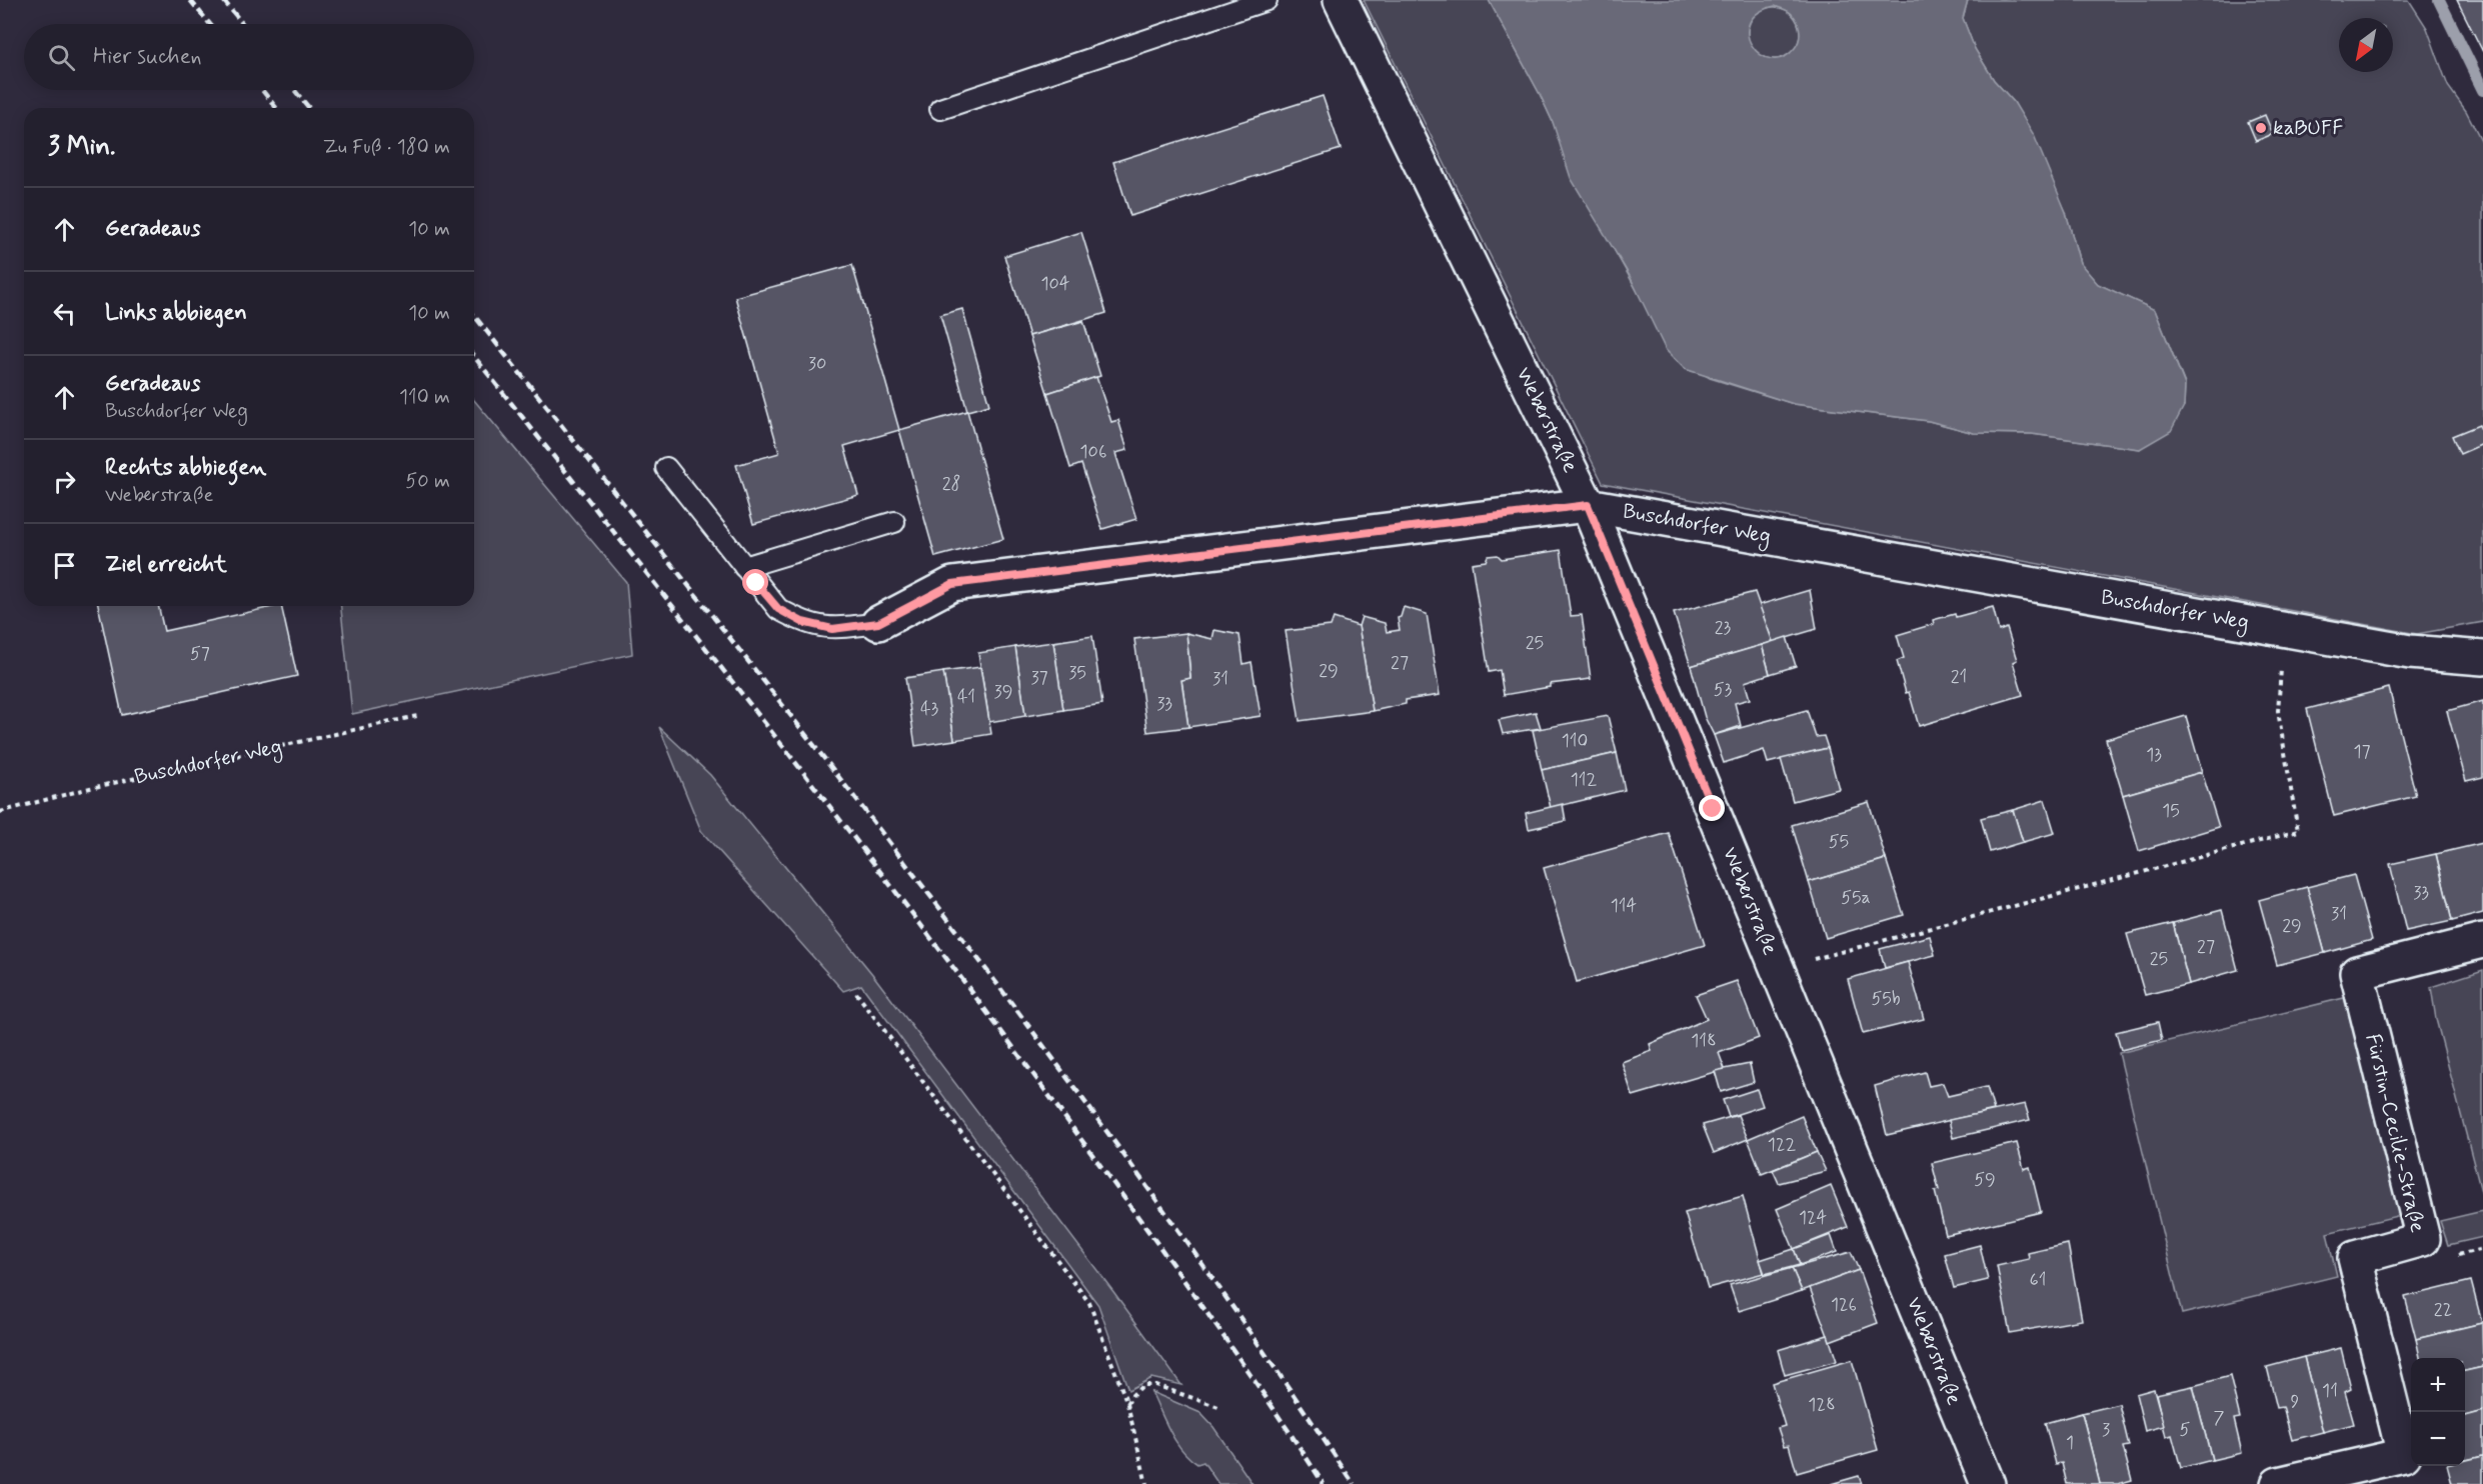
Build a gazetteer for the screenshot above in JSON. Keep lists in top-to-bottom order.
{
  "streets": {
    "street": ["Weberstraße", "Buschdorfer Weg", "Fürstin-Cecilie-Straße"]
  },
  "crossings": [
    ["Weberstraße", "Buschdorfer Weg"]
  ],
  "places": ["kaBUFF"],
  "house_numbers": [
    "104",
    "30",
    "106",
    "28",
    "23",
    "25",
    "57",
    "27",
    "29",
    "35",
    "21",
    "37",
    "31",
    "53",
    "39",
    "41",
    "33",
    "43",
    "110",
    "17",
    "13",
    "112",
    "15",
    "55",
    "33",
    "55a",
    "114",
    "31",
    "29",
    "27",
    "25",
    "55b",
    "118",
    "122",
    "59",
    "124",
    "61",
    "126",
    "22",
    "11",
    "9",
    "128",
    "7",
    "3",
    "5",
    "1"
  ],
  "north": "bottom left",
  "page": {
    "search": "Hier suchen",
    "heading": ["3 Min.", "Zu Fuß · 180 m"],
    "list": [
      ["Geradeaus", "10 m"],
      ["Links abbiegen", "10 m"],
      ["Geradeaus", "Buschdorfer Weg", "110 m"],
      ["Rechts abbiegen", "Weberstraße", "50 m"],
      "Ziel erreicht"
    ],
    "map_buttons": ["+", "−"]
  }
}
